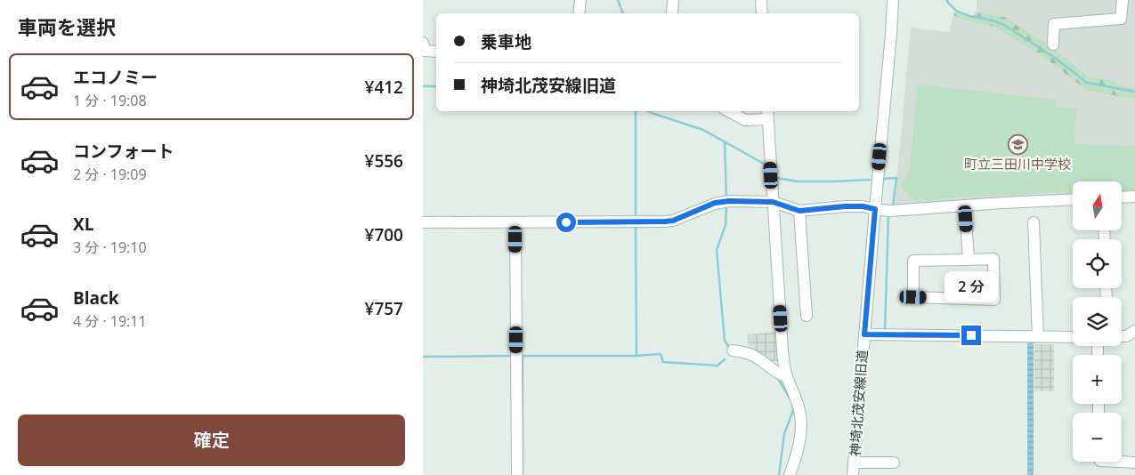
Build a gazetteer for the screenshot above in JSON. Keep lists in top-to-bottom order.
{
  "streets": {
    "street": ["神埼北茂安線旧道"]
  },
  "places": {
    "school or university": ["町立三田川中学校"]
  },
  "north": "top",
  "page": {
    "heading": "車両を選択",
    "banner": ["乗車地", "神埼北茂安線旧道"],
    "list": [
      {
        "name": "エコノミー",
        "note": "1 分 · 19:08",
        "value": "¥412"
      },
      {
        "name": "コンフォート",
        "note": "2 分 · 19:09",
        "value": "¥556"
      },
      {
        "name": "XL",
        "note": "3 分 · 19:10",
        "value": "¥700"
      },
      {
        "name": "Black",
        "note": "4 分 · 19:11",
        "value": "¥757"
      }
    ],
    "map_buttons": ["+", "−"],
    "bubble": "2 分",
    "buttons": "確定"
  }
}
